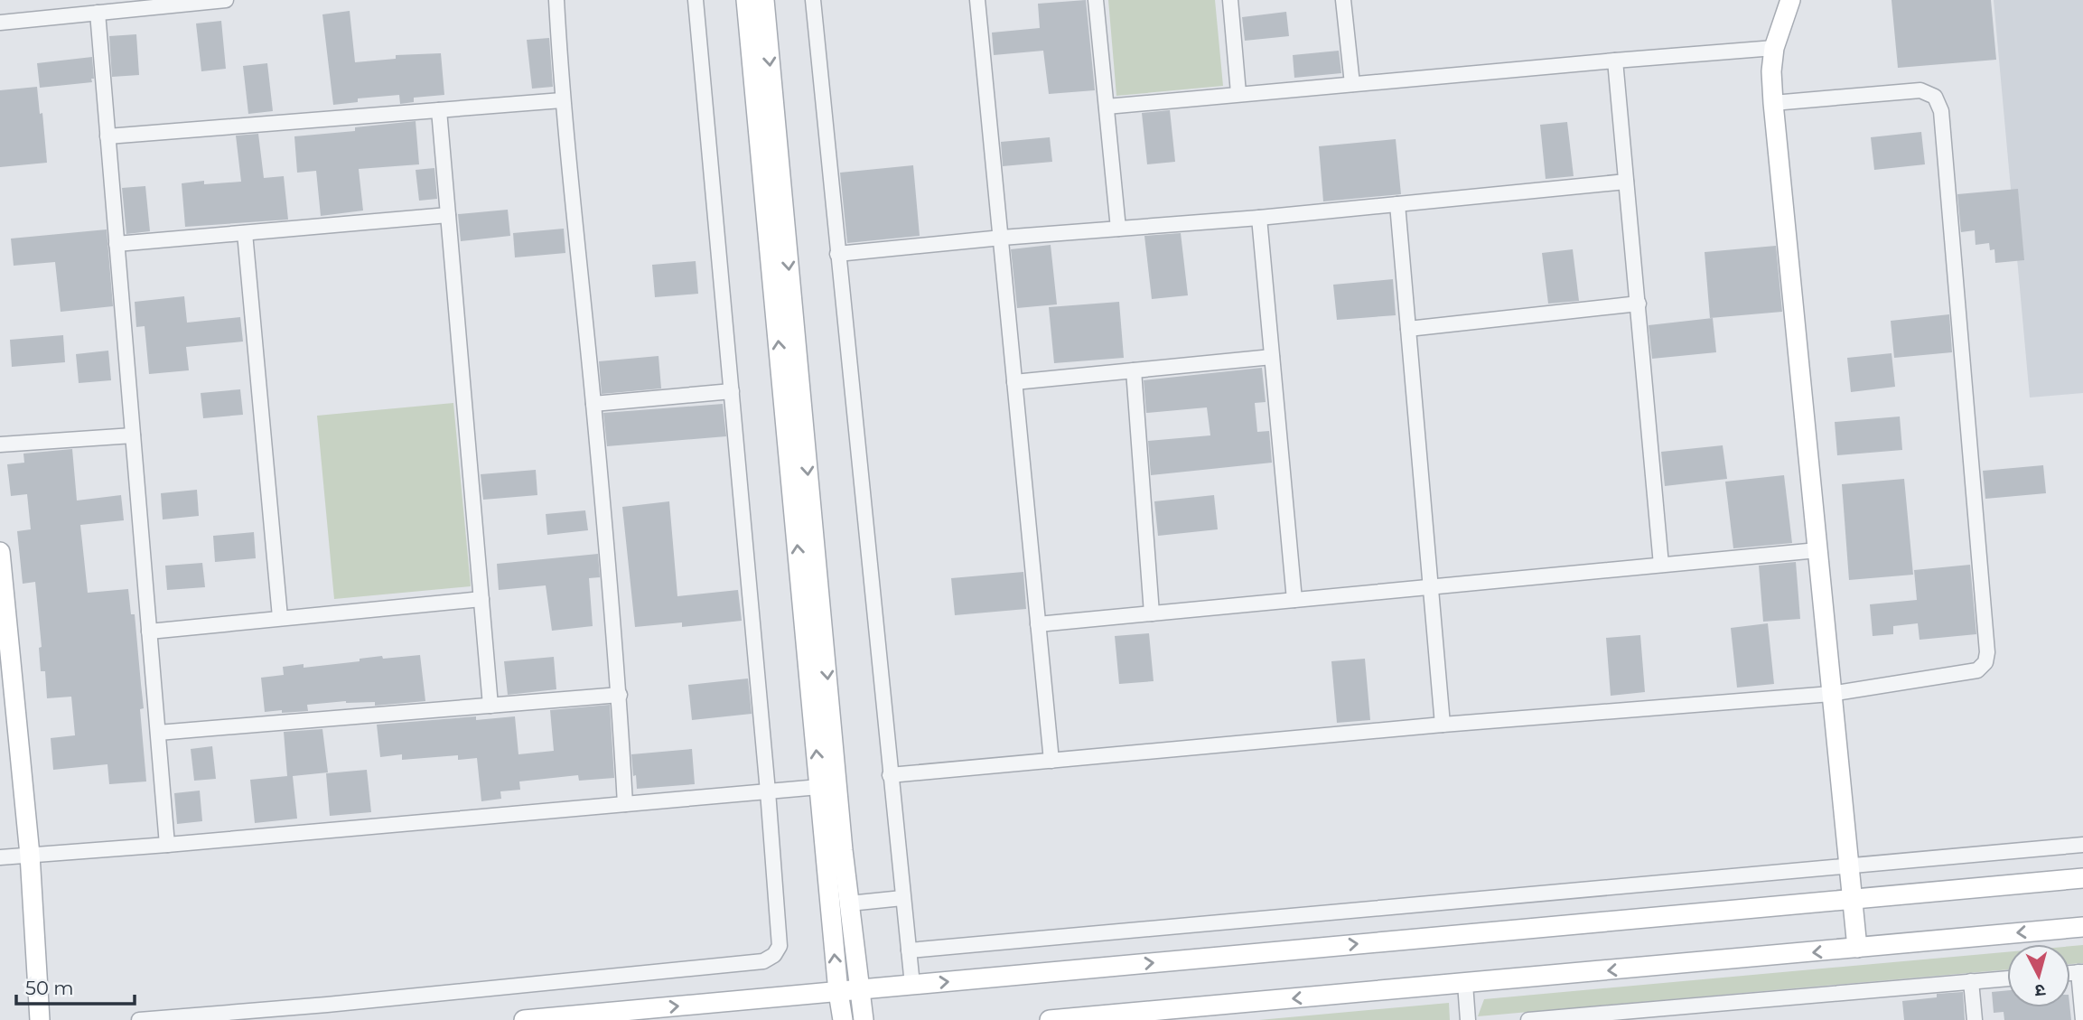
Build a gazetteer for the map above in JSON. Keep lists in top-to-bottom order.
{
  "scale_bar": "50 m",
  "north": "bottom"
}
